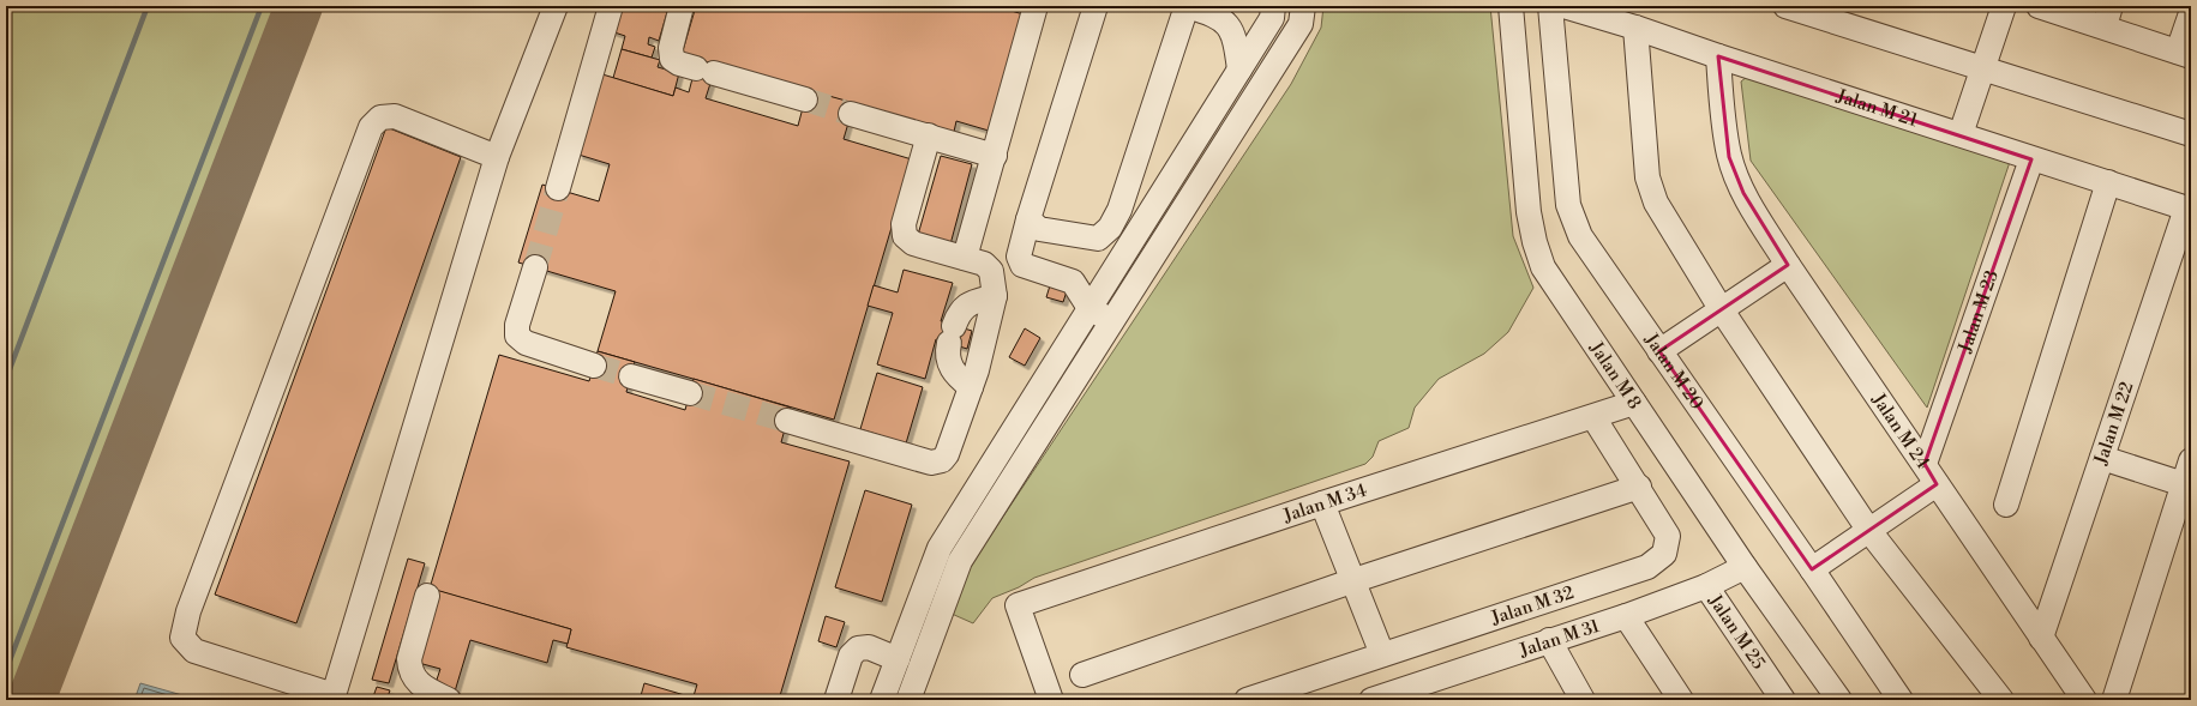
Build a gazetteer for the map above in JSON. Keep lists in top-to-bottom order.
{
  "streets": {
    "street": [
      "Jalan M 21",
      "Jalan M 23",
      "Jalan M 20",
      "Jalan M 8",
      "Jalan M 22",
      "Jalan M 24",
      "Jalan M 34",
      "Jalan M 32",
      "Jalan M 25",
      "Jalan M 31"
    ]
  },
  "crossings": [
    ["Jalan M 21", "Jalan M 23"],
    ["Jalan M 21", "Jalan M 22"],
    ["Jalan M 21", "Jalan M 24"],
    ["Jalan M 23", "Jalan M 24"],
    ["Jalan M 8", "Jalan M 34"],
    ["Jalan M 8", "Jalan M 31"],
    ["Jalan M 22", "Jalan M 24"],
    ["Jalan M 34", "Jalan M 32"],
    ["Jalan M 25", "Jalan M 31"]
  ]
}
